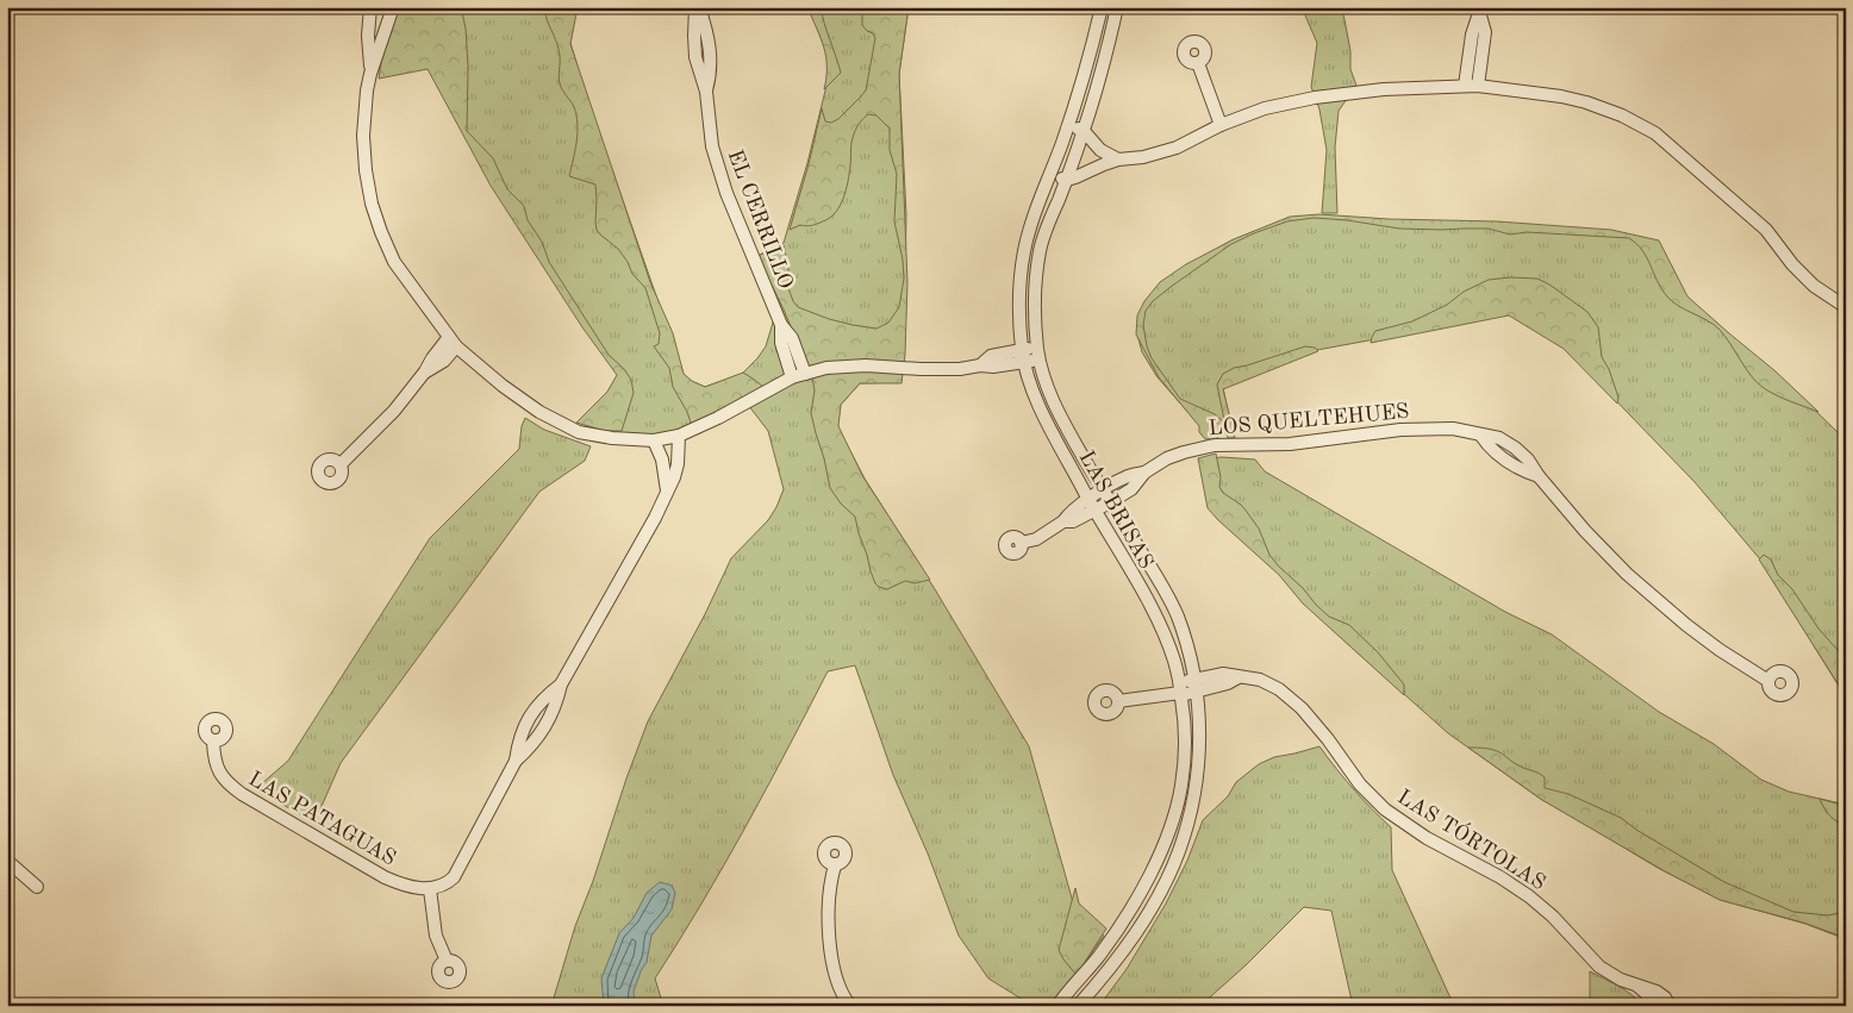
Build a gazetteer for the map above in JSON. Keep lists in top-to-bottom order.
{
  "streets": {
    "street": [
      "EL CERRILLO",
      "LOS QUELTEHUES",
      "LAS BRISAS",
      "LAS PATAGUAS",
      "LAS TÓRTOLAS"
    ]
  },
  "crossings": [
    ["LOS QUELTEHUES", "LAS BRISAS"],
    ["LAS BRISAS", "LAS TÓRTOLAS"]
  ]
}
